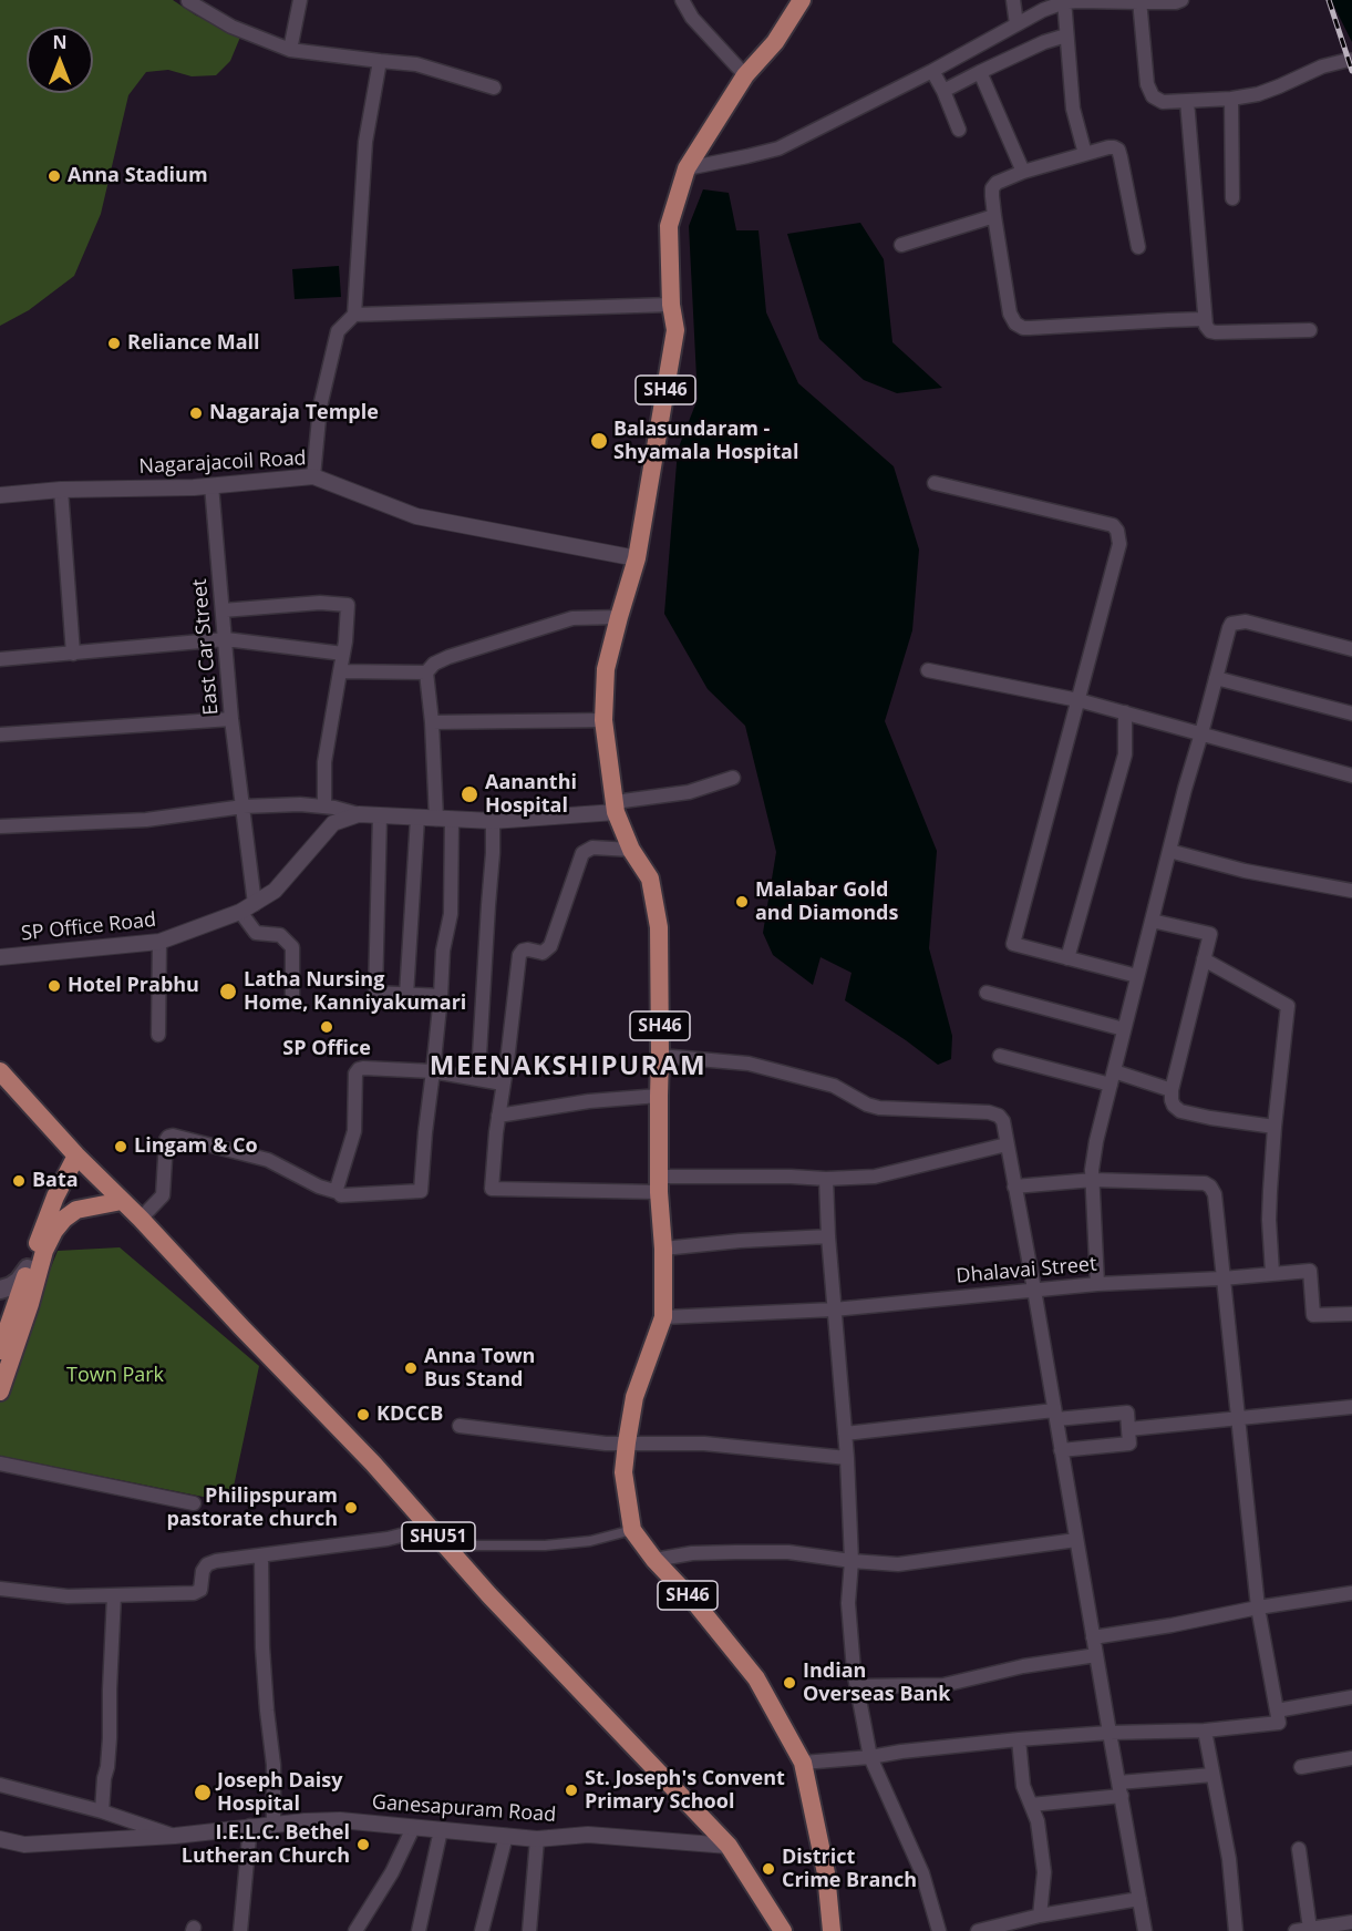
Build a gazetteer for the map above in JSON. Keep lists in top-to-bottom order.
{
  "streets": {
    "main road": ["SH46", "SHU51"],
    "street": [
      "Nagarajacoil Road",
      "East Car Street",
      "SP Office Road",
      "Dhalavai Street",
      "Ganesapuram Road"
    ]
  },
  "crossings": [
    ["SH46", "Nagarajacoil Road"],
    ["SH46", "SP Office Road"],
    ["SH46", "Dhalavai Street"],
    ["Nagarajacoil Road", "East Car Street"],
    ["East Car Street", "SP Office Road"],
    ["SHU51", "Ganesapuram Road"]
  ],
  "districts": ["MEENAKSHIPURAM"],
  "parks": ["Town Park"],
  "places": [
    "Anna Stadium",
    "Reliance Mall",
    "Nagaraja Temple",
    "Balasundaram - Shyamala Hospital",
    "Aananthi Hospital",
    "Malabar Gold and Diamonds",
    "Hotel Prabhu",
    "Latha Nursing Home, Kanniyakumari",
    "SP Office",
    "Lingam & Co",
    "Bata",
    "Anna Town Bus Stand",
    "KDCCB",
    "Philipspuram pastorate church",
    "Indian Overseas Bank",
    "St. Joseph's Convent Primary School",
    "Joseph Daisy Hospital",
    "I.E.L.C. Bethel Lutheran Church",
    "District Crime Branch"
  ],
  "north": "top"
}
